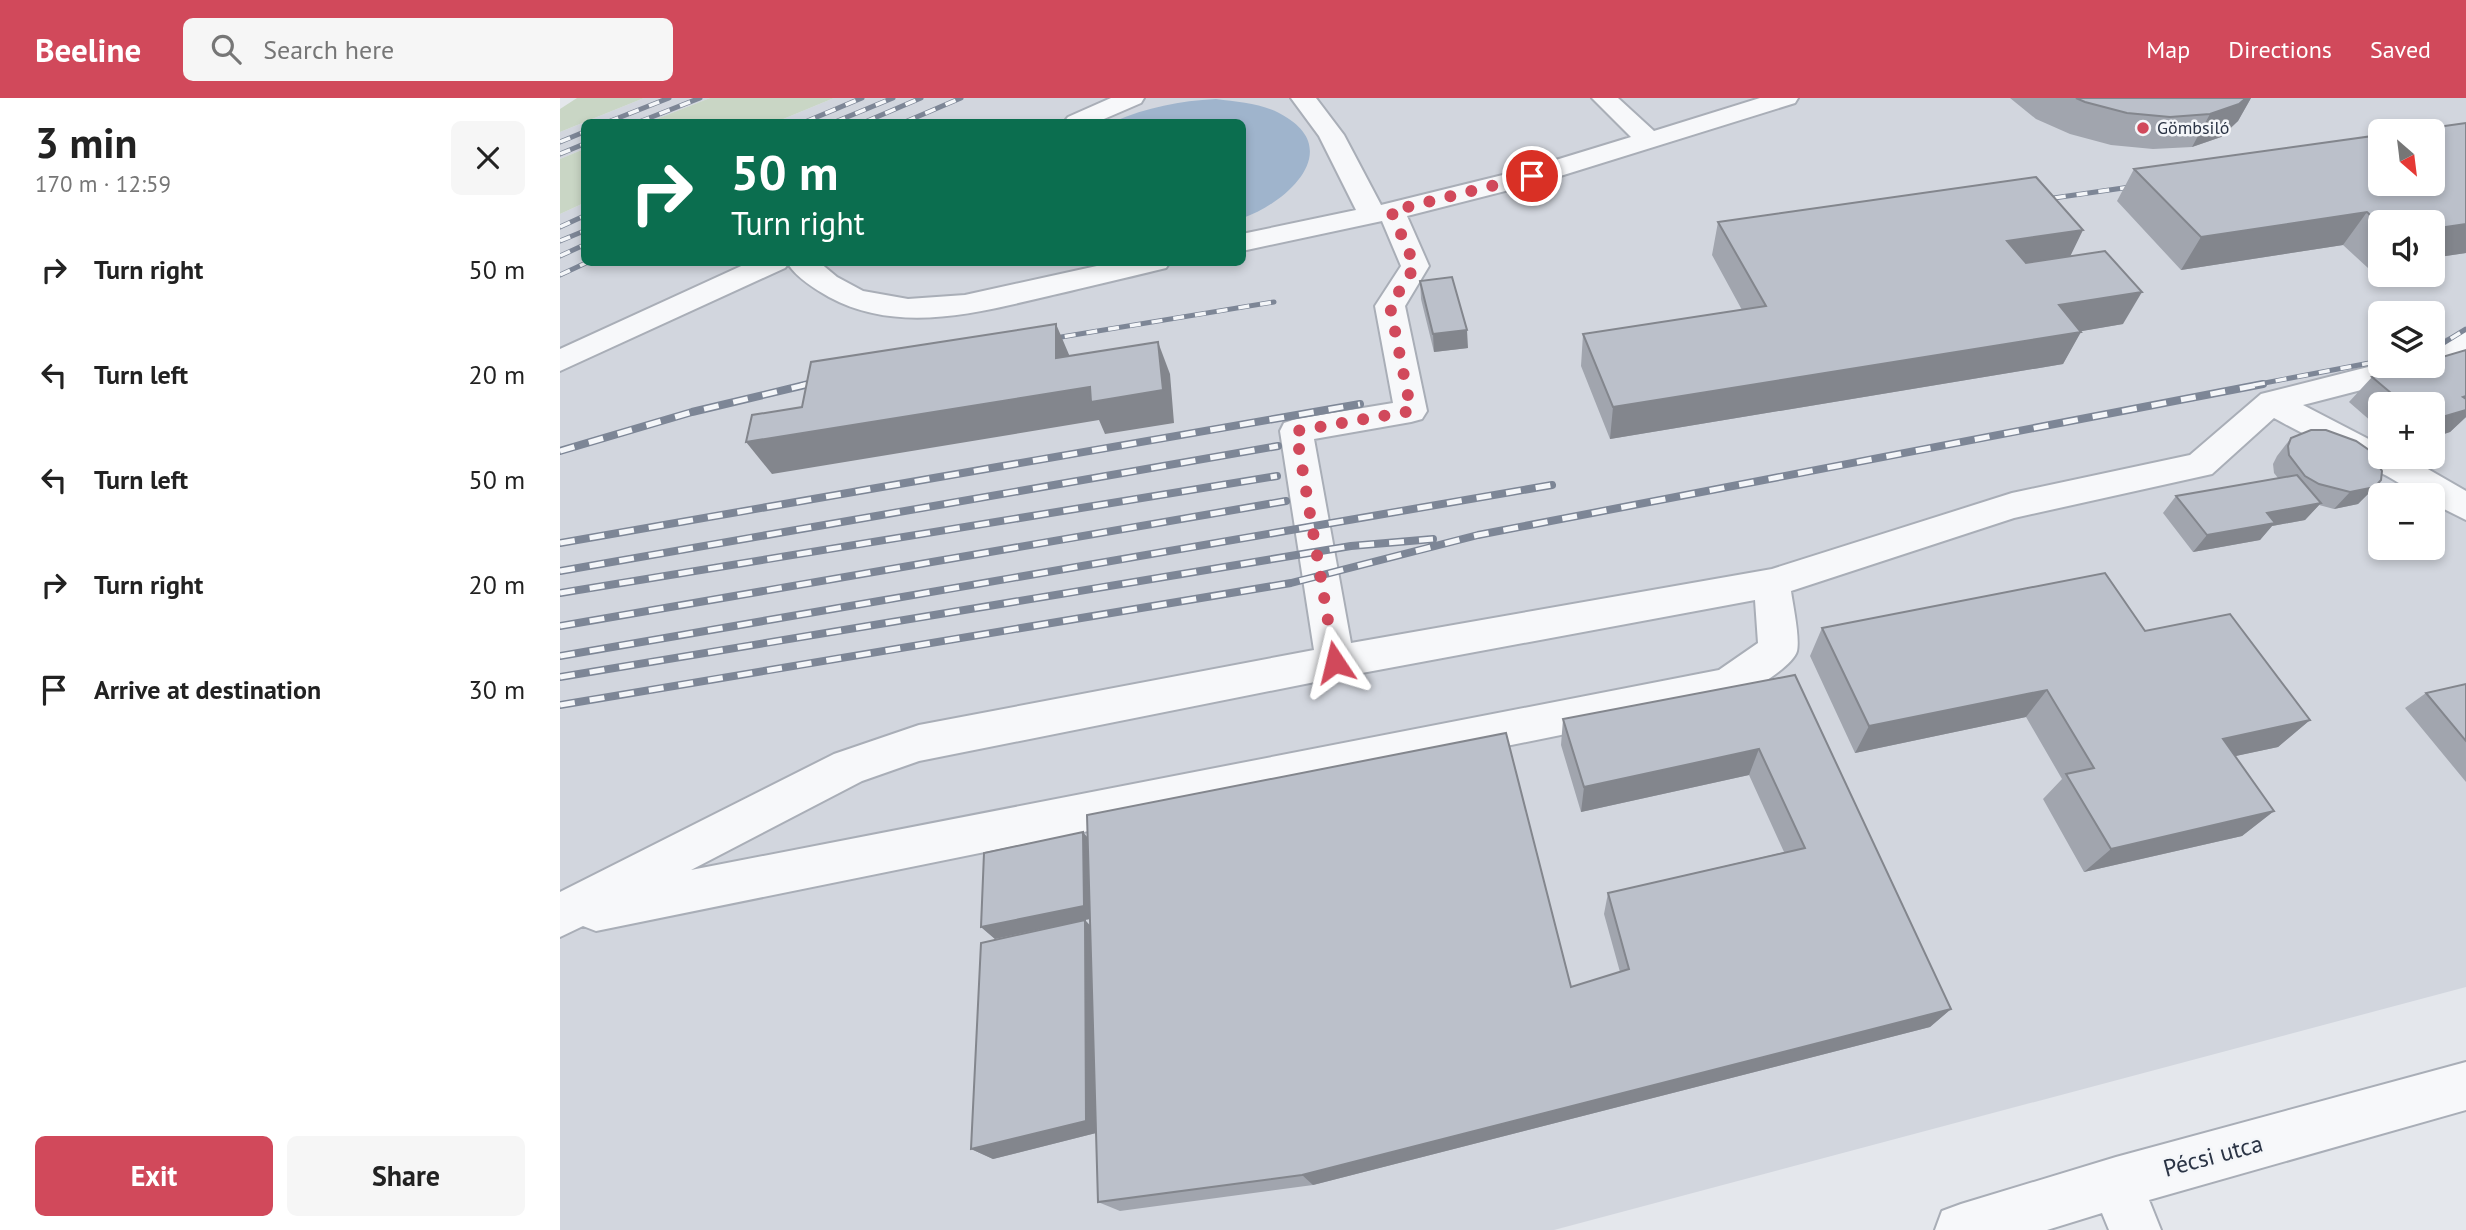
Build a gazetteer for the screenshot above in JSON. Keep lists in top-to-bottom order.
{
  "streets": {
    "street": ["Pécsi utca"]
  },
  "places": ["Gömbsiló"],
  "north": "bottom right",
  "page": {
    "header": "Beeline",
    "search": "Search here",
    "nav": ["Map", "Directions", "Saved"],
    "heading": ["3 min", "170 m · 12:59"],
    "map_buttons": ["+", "−"],
    "turn": ["50 m", "Turn right"],
    "list": [
      {
        "name": "Turn right",
        "value": "50 m"
      },
      {
        "name": "Turn left",
        "value": "20 m"
      },
      {
        "name": "Turn left",
        "value": "50 m"
      },
      {
        "name": "Turn right",
        "value": "20 m"
      },
      {
        "name": "Arrive at destination",
        "value": "30 m"
      }
    ],
    "buttons": ["Exit", "Share"]
  }
}
